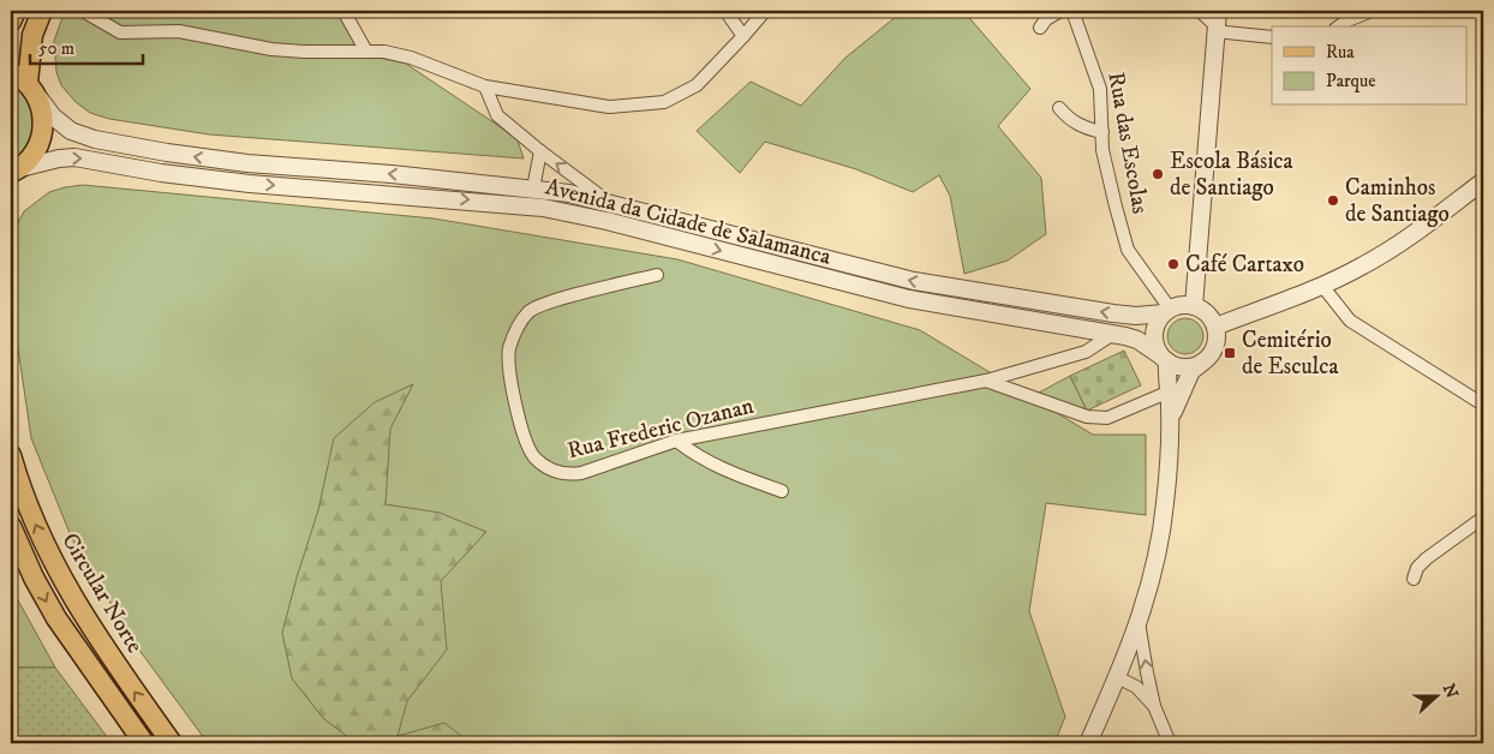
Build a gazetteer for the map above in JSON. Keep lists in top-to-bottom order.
{
  "streets": {
    "main road": ["Circular Norte"],
    "street": ["Rua das Escolas", "Avenida da Cidade de Salamanca", "Rua Frederic Ozanan"]
  },
  "crossings": [
    ["Rua das Escolas", "Avenida da Cidade de Salamanca"],
    ["Avenida da Cidade de Salamanca", "Rua Frederic Ozanan"]
  ],
  "places": {
    "other": ["Escola Básica de Santiago", "Caminhos de Santiago", "Café Cartaxo"],
    "transit": ["Cemitério de Esculca"]
  },
  "legend": ["Rua", "Parque"],
  "scale_bar": "50 m",
  "north": "right"
}
